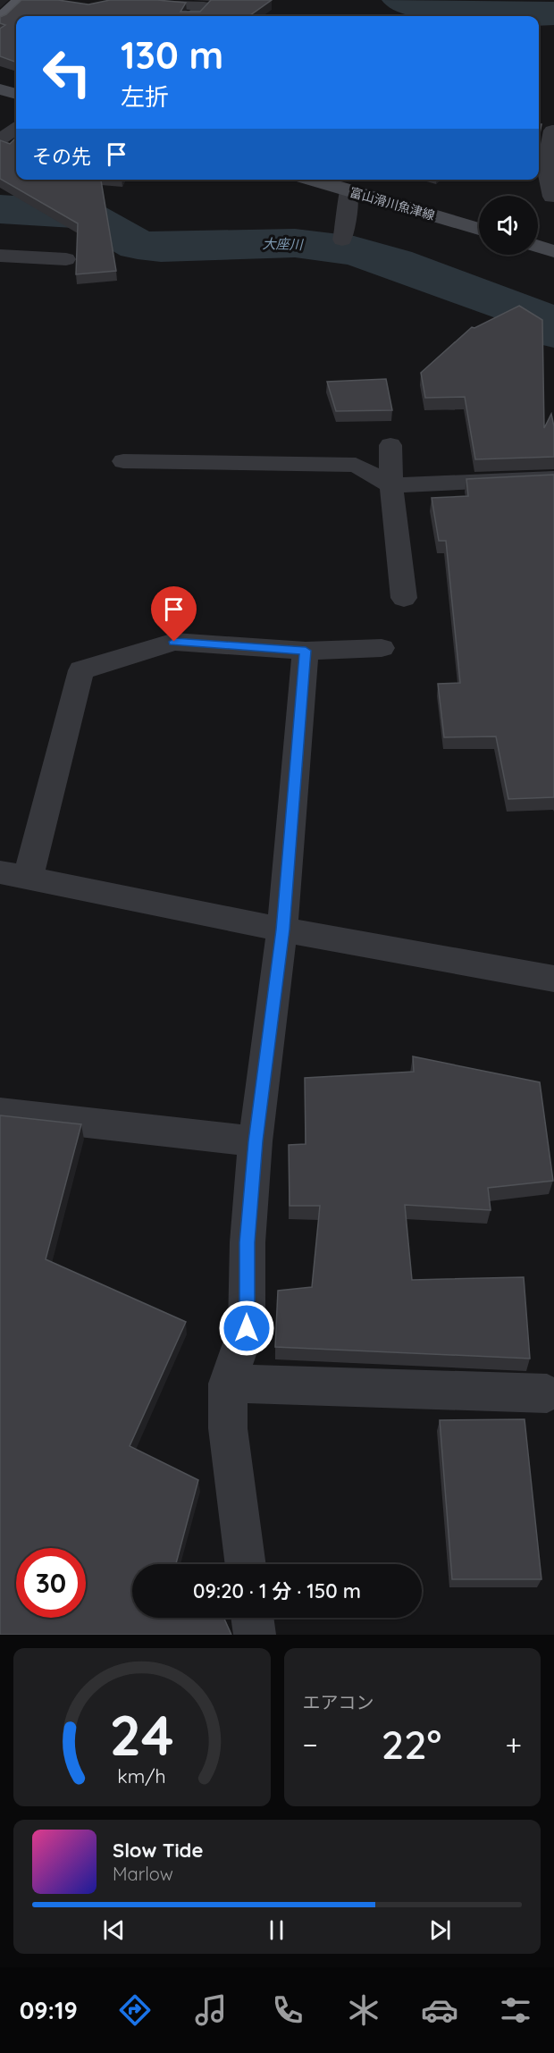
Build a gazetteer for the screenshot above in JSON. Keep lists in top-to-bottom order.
{
  "streets": {
    "main road": ["富山滑川魚津線"]
  },
  "water": ["大座川"],
  "page": {
    "turn": ["130 m", "左折"],
    "then": "その先",
    "limit": "30",
    "trip": "09:20 · 1 分 · 150 m",
    "tile": "エアコン",
    "heat": ["−", "22°", "+"],
    "song": ["Slow Tide", "Marlow"],
    "tabs": "09:19",
    "gauge": ["24", "km/h"]
  }
}
